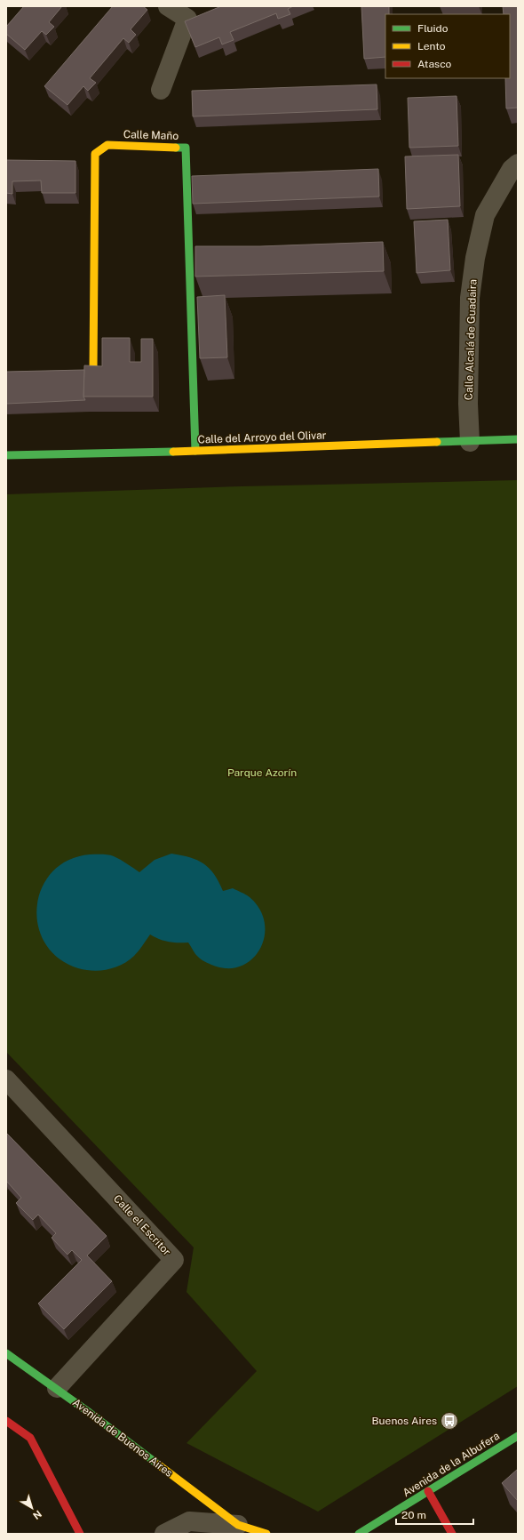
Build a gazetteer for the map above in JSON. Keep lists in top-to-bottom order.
{
  "streets": {
    "street": [
      "Calle Maño",
      "Calle Alcalá de Guadaira",
      "Calle del Arroyo del Olivar",
      "Calle el Escritor",
      "Avenida de Buenos Aires",
      "Avenida de la Albufera"
    ]
  },
  "crossings": [
    ["Calle Maño", "Calle del Arroyo del Olivar"],
    ["Calle Alcalá de Guadaira", "Calle del Arroyo del Olivar"],
    ["Calle el Escritor", "Avenida de Buenos Aires"]
  ],
  "parks": ["Parque Azorín"],
  "places": {
    "bus stop": ["Buenos Aires"]
  },
  "legend": ["Fluido", "Lento", "Atasco"],
  "scale_bar": "20 m",
  "north": "bottom right"
}
